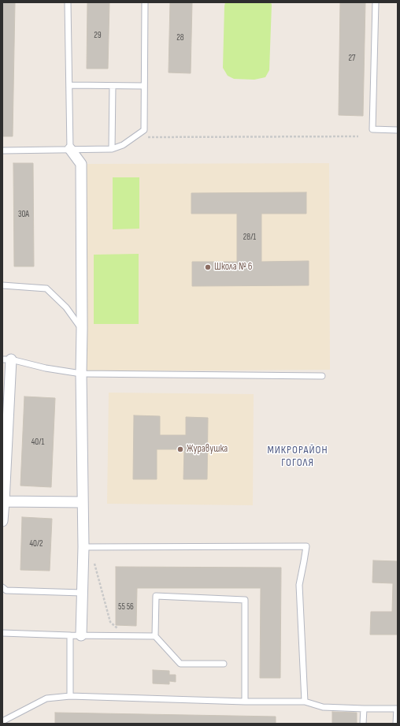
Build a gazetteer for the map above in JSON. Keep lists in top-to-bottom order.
{
  "districts": ["МИКРОРАЙОН ГОГОЛЯ"],
  "places": ["Школа № 6", "Журавушка"],
  "house_numbers": [
    "29",
    "28",
    "27",
    "30А",
    "28/1",
    "40/1",
    "40/2",
    "55 56"
  ]
}
